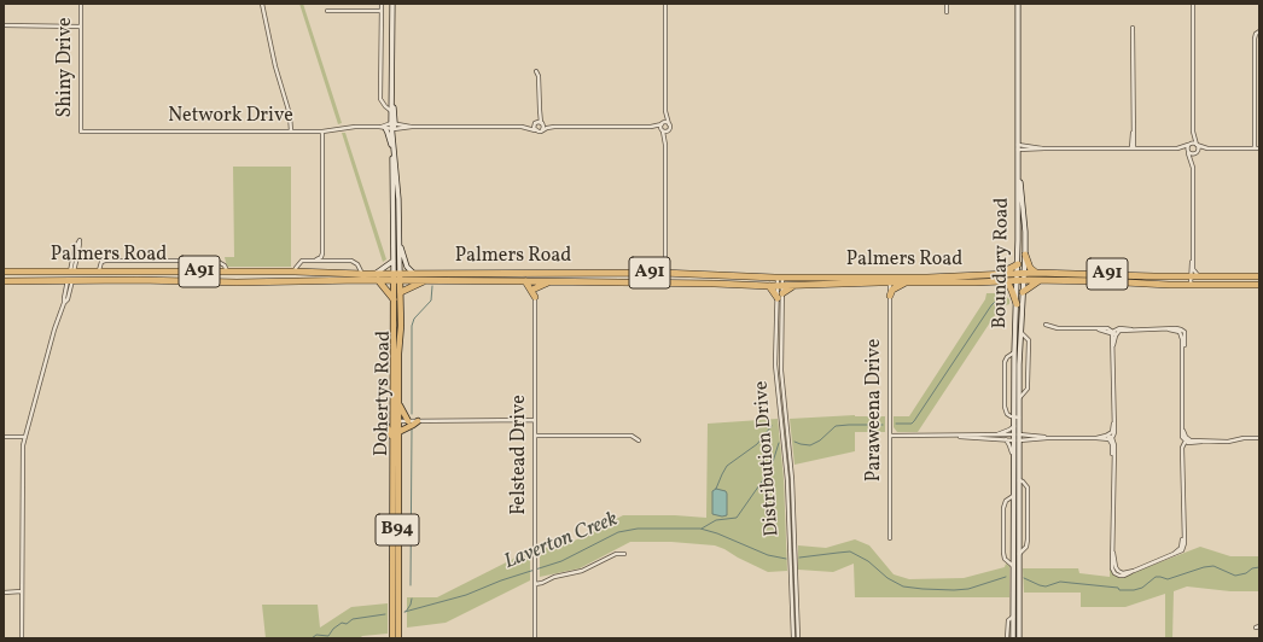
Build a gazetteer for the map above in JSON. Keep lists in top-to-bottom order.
{
  "streets": {
    "highway": ["Palmers Road", "A91"],
    "main road": ["Boundary Road", "Dohertys Road", "B94"],
    "street": [
      "Shiny Drive",
      "Network Drive",
      "Paraweena Drive",
      "Felstead Drive",
      "Distribution Drive"
    ]
  },
  "crossings": [
    ["Shiny Drive", "Network Drive"],
    ["Network Drive", "Dohertys Road"],
    ["Palmers Road", "Boundary Road"],
    ["Palmers Road", "A91"],
    ["Palmers Road", "Dohertys Road"],
    ["Palmers Road", "Paraweena Drive"],
    ["Palmers Road", "Felstead Drive"],
    ["Palmers Road", "Distribution Drive"],
    ["Boundary Road", "A91"]
  ],
  "water": ["Laverton Creek"]
}
